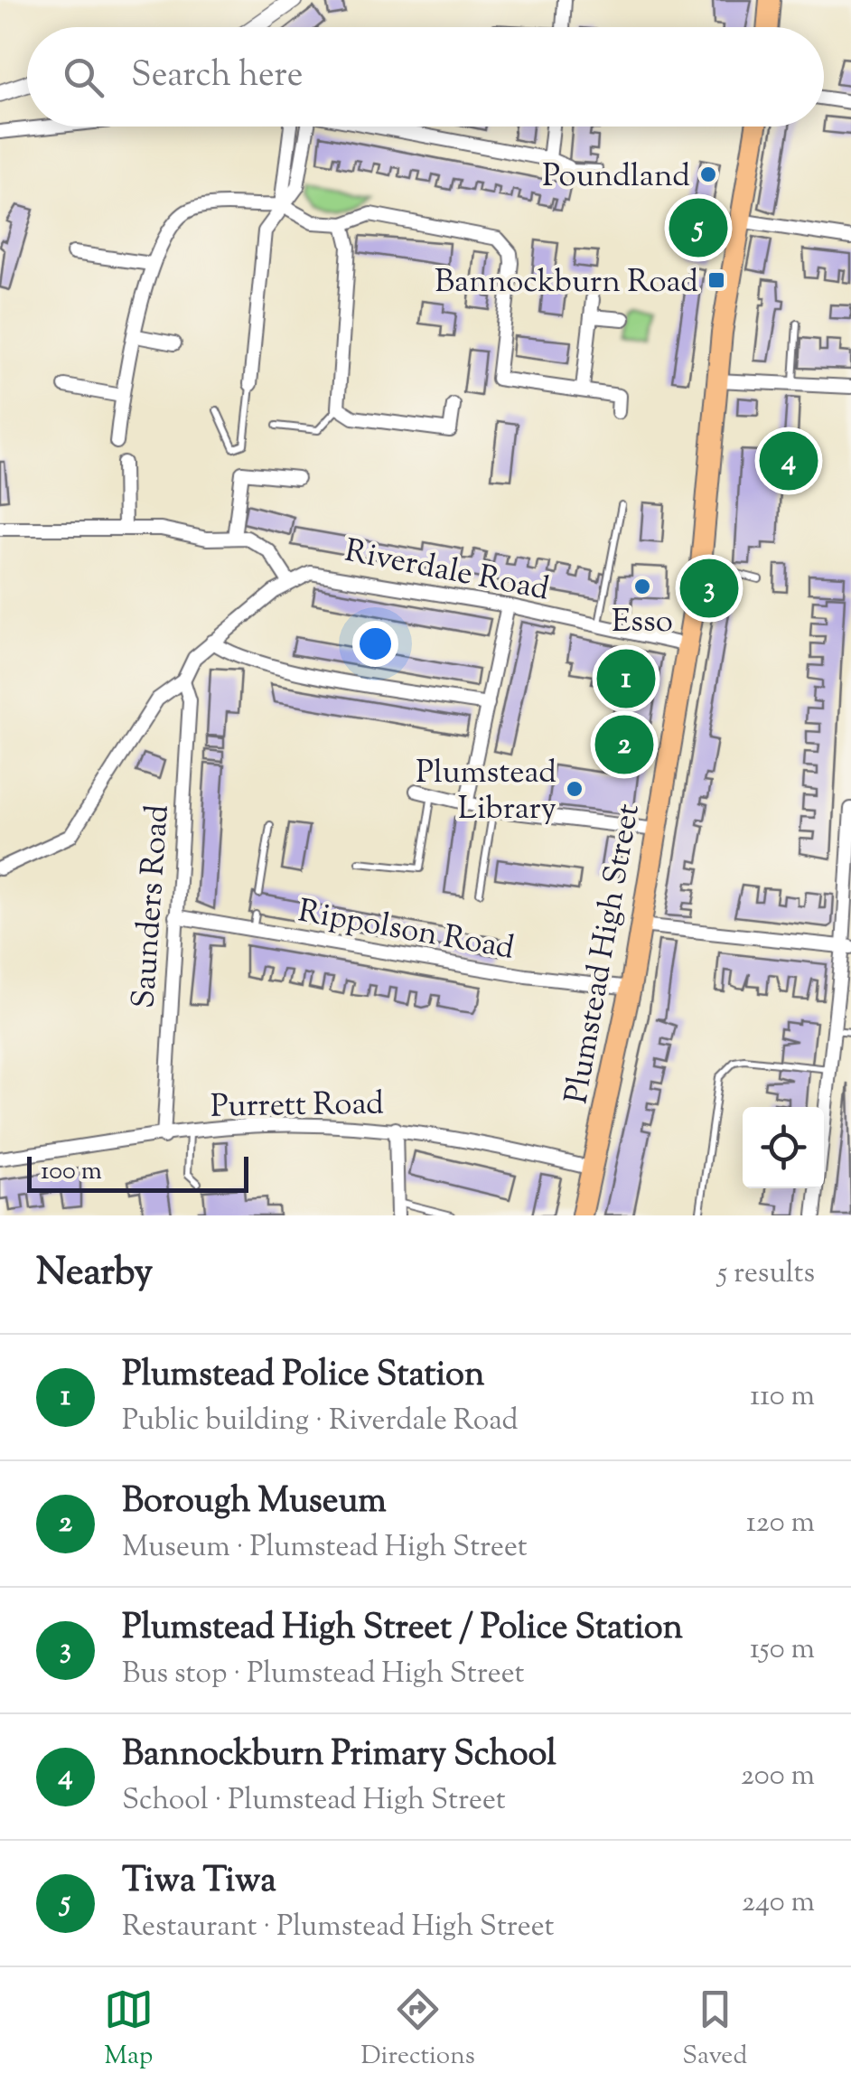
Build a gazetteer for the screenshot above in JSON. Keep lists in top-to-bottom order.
{
  "streets": {
    "main road": ["Plumstead High Street"],
    "street": [
      "Riverdale Road",
      "Saunders Road",
      "Rippolson Road",
      "Purrett Road"
    ]
  },
  "crossings": [
    ["Riverdale Road", "Saunders Road"],
    ["Riverdale Road", "Plumstead High Street"],
    ["Saunders Road", "Rippolson Road"],
    ["Saunders Road", "Purrett Road"],
    ["Rippolson Road", "Plumstead High Street"],
    ["Plumstead High Street", "Purrett Road"]
  ],
  "places": {
    "other": ["Poundland", "Esso", "Plumstead Library"],
    "transit": ["Bannockburn Road"]
  },
  "scale_bar": "100 m",
  "page": {
    "search": "Search here",
    "pins": [
      "5",
      "4",
      "3",
      "1",
      "2"
    ],
    "scale": "100 m",
    "heading": ["Nearby", "5 results"],
    "list": [
      {
        "mark": "1",
        "name": "Plumstead Police Station",
        "note": "Public building · Riverdale Road",
        "value": "110 m"
      },
      {
        "mark": "2",
        "name": "Borough Museum",
        "note": "Museum · Plumstead High Street",
        "value": "120 m"
      },
      {
        "mark": "3",
        "name": "Plumstead High Street / Police Station",
        "note": "Bus stop · Plumstead High Street",
        "value": "150 m"
      },
      {
        "mark": "4",
        "name": "Bannockburn Primary School",
        "note": "School · Plumstead High Street",
        "value": "200 m"
      },
      {
        "mark": "5",
        "name": "Tiwa Tiwa",
        "note": "Restaurant · Plumstead High Street",
        "value": "240 m"
      }
    ],
    "nav": ["Map", "Directions", "Saved"]
  }
}
